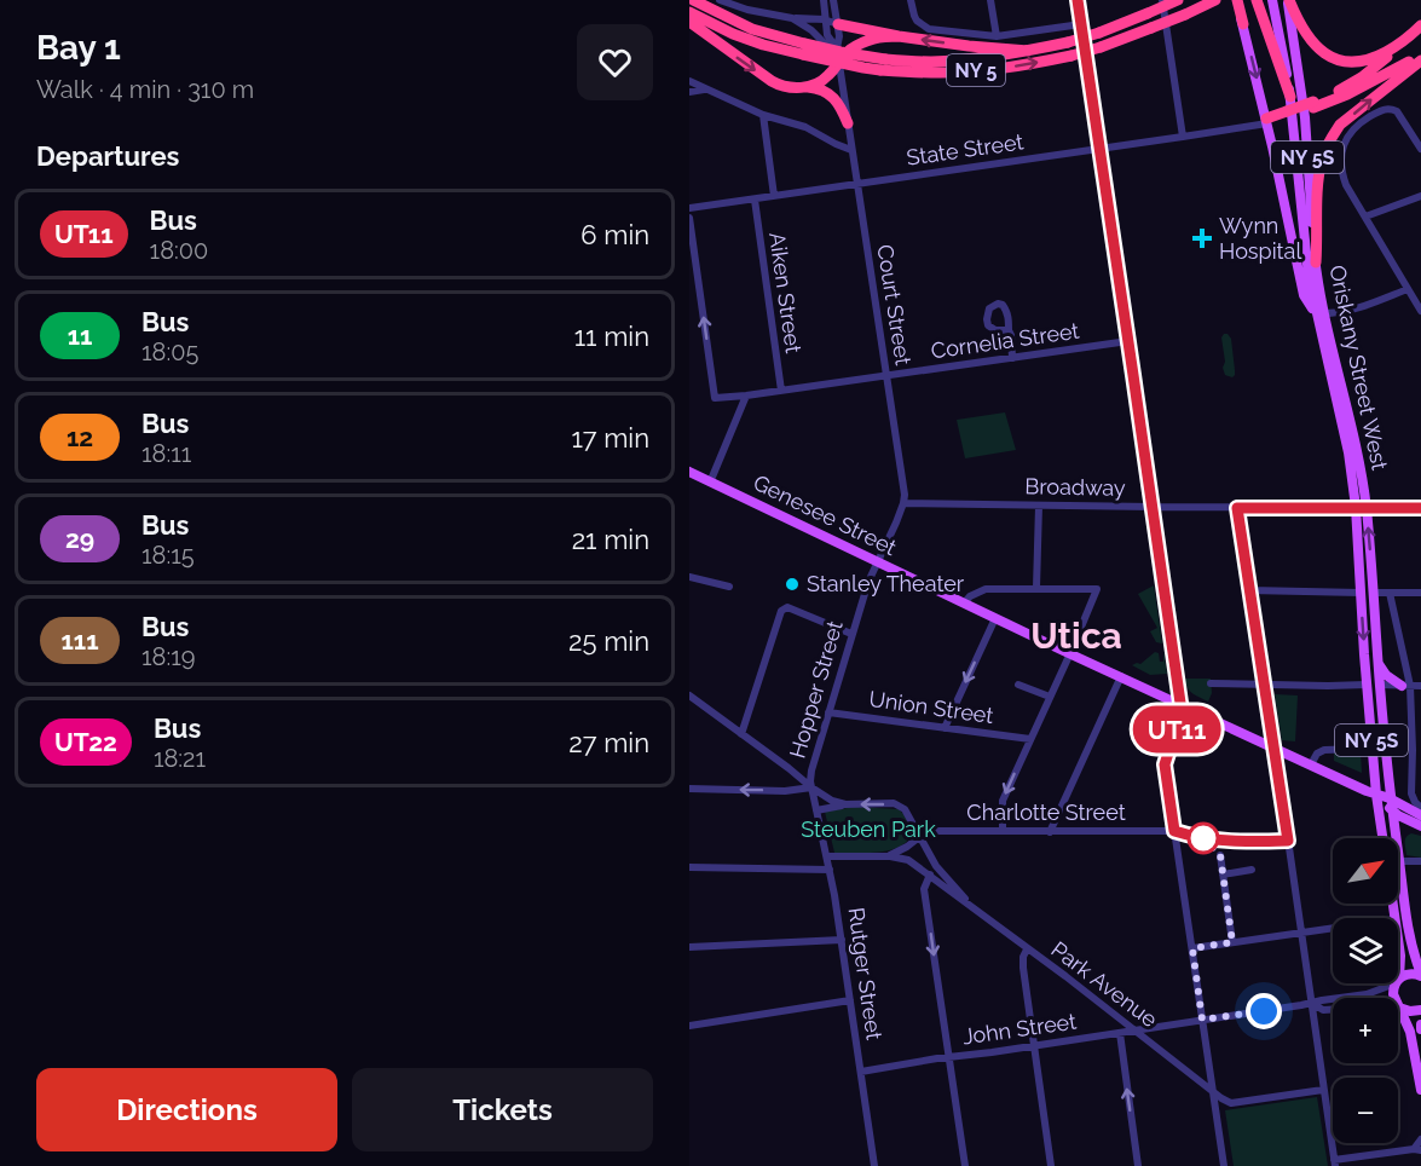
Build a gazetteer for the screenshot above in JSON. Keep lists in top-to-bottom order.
{
  "streets": {
    "highway": ["NY 5"],
    "main road": ["NY 5S", "Oriskany Street West", "Genesee Street"],
    "street": [
      "State Street",
      "Aiken Street",
      "Court Street",
      "Cornelia Street",
      "Broadway",
      "Hopper Street",
      "Union Street",
      "Charlotte Street",
      "Rutger Street",
      "Park Avenue",
      "John Street"
    ]
  },
  "crossings": [
    ["State Street", "Aiken Street"],
    ["State Street", "Court Street"],
    ["Aiken Street", "Cornelia Street"],
    ["Court Street", "Cornelia Street"],
    ["Court Street", "Broadway"],
    ["Court Street", "Genesee Street"],
    ["Court Street", "Hopper Street"],
    ["Oriskany Street West", "Broadway"],
    ["Oriskany Street West", "Genesee Street"],
    ["Genesee Street", "Hopper Street"],
    ["Hopper Street", "Union Street"],
    ["Hopper Street", "Rutger Street"],
    ["Charlotte Street", "Park Avenue"],
    ["Rutger Street", "John Street"],
    ["Park Avenue", "John Street"]
  ],
  "districts": ["Utica"],
  "parks": ["Steuben Park"],
  "places": {
    "health": ["Wynn Hospital"],
    "other": ["Stanley Theater"]
  },
  "lines": ["bus line UT11"],
  "north": "top right",
  "page": {
    "heading": [
      ["Bay 1", "Walk · 4 min · 310 m"],
      "Departures"
    ],
    "on_map": "UT11",
    "list": [
      {
        "mark": "UT11",
        "name": "Bus",
        "note": "18:00",
        "value": "6 min"
      },
      {
        "mark": "11",
        "name": "Bus",
        "note": "18:05",
        "value": "11 min"
      },
      {
        "mark": "12",
        "name": "Bus",
        "note": "18:11",
        "value": "17 min"
      },
      {
        "mark": "29",
        "name": "Bus",
        "note": "18:15",
        "value": "21 min"
      },
      {
        "mark": "111",
        "name": "Bus",
        "note": "18:19",
        "value": "25 min"
      },
      {
        "mark": "UT22",
        "name": "Bus",
        "note": "18:21",
        "value": "27 min"
      }
    ],
    "map_buttons": ["+", "−"],
    "buttons": ["Directions", "Tickets"]
  }
}
